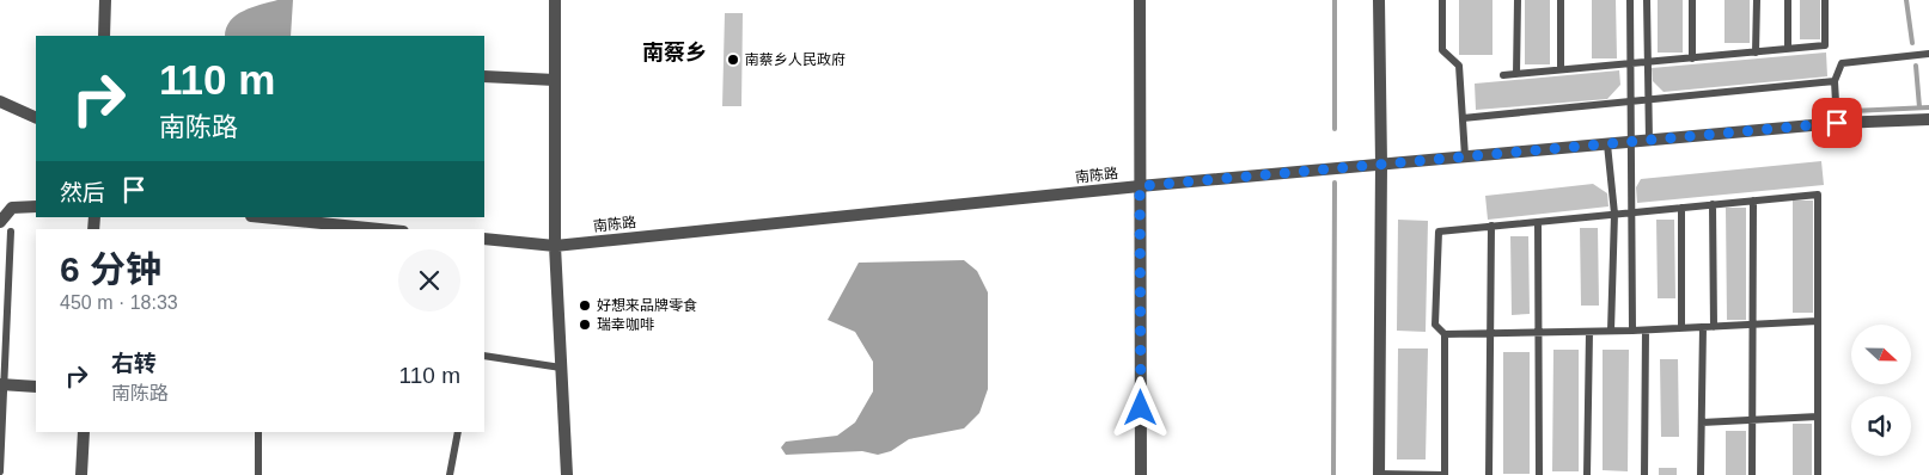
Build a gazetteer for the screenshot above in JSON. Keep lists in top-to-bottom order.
{
  "streets": {
    "street": ["南陈路"]
  },
  "districts": ["南蔡乡"],
  "places": ["南蔡乡人民政府", "好想来品牌零食", "瑞幸咖啡"],
  "north": "right",
  "page": {
    "turn": ["110 m", "南陈路"],
    "then": "然后",
    "heading": ["6 分钟", "450 m · 18:33"],
    "list": [
      {
        "name": "右转",
        "note": "南陈路",
        "value": "110 m"
      }
    ]
  }
}
